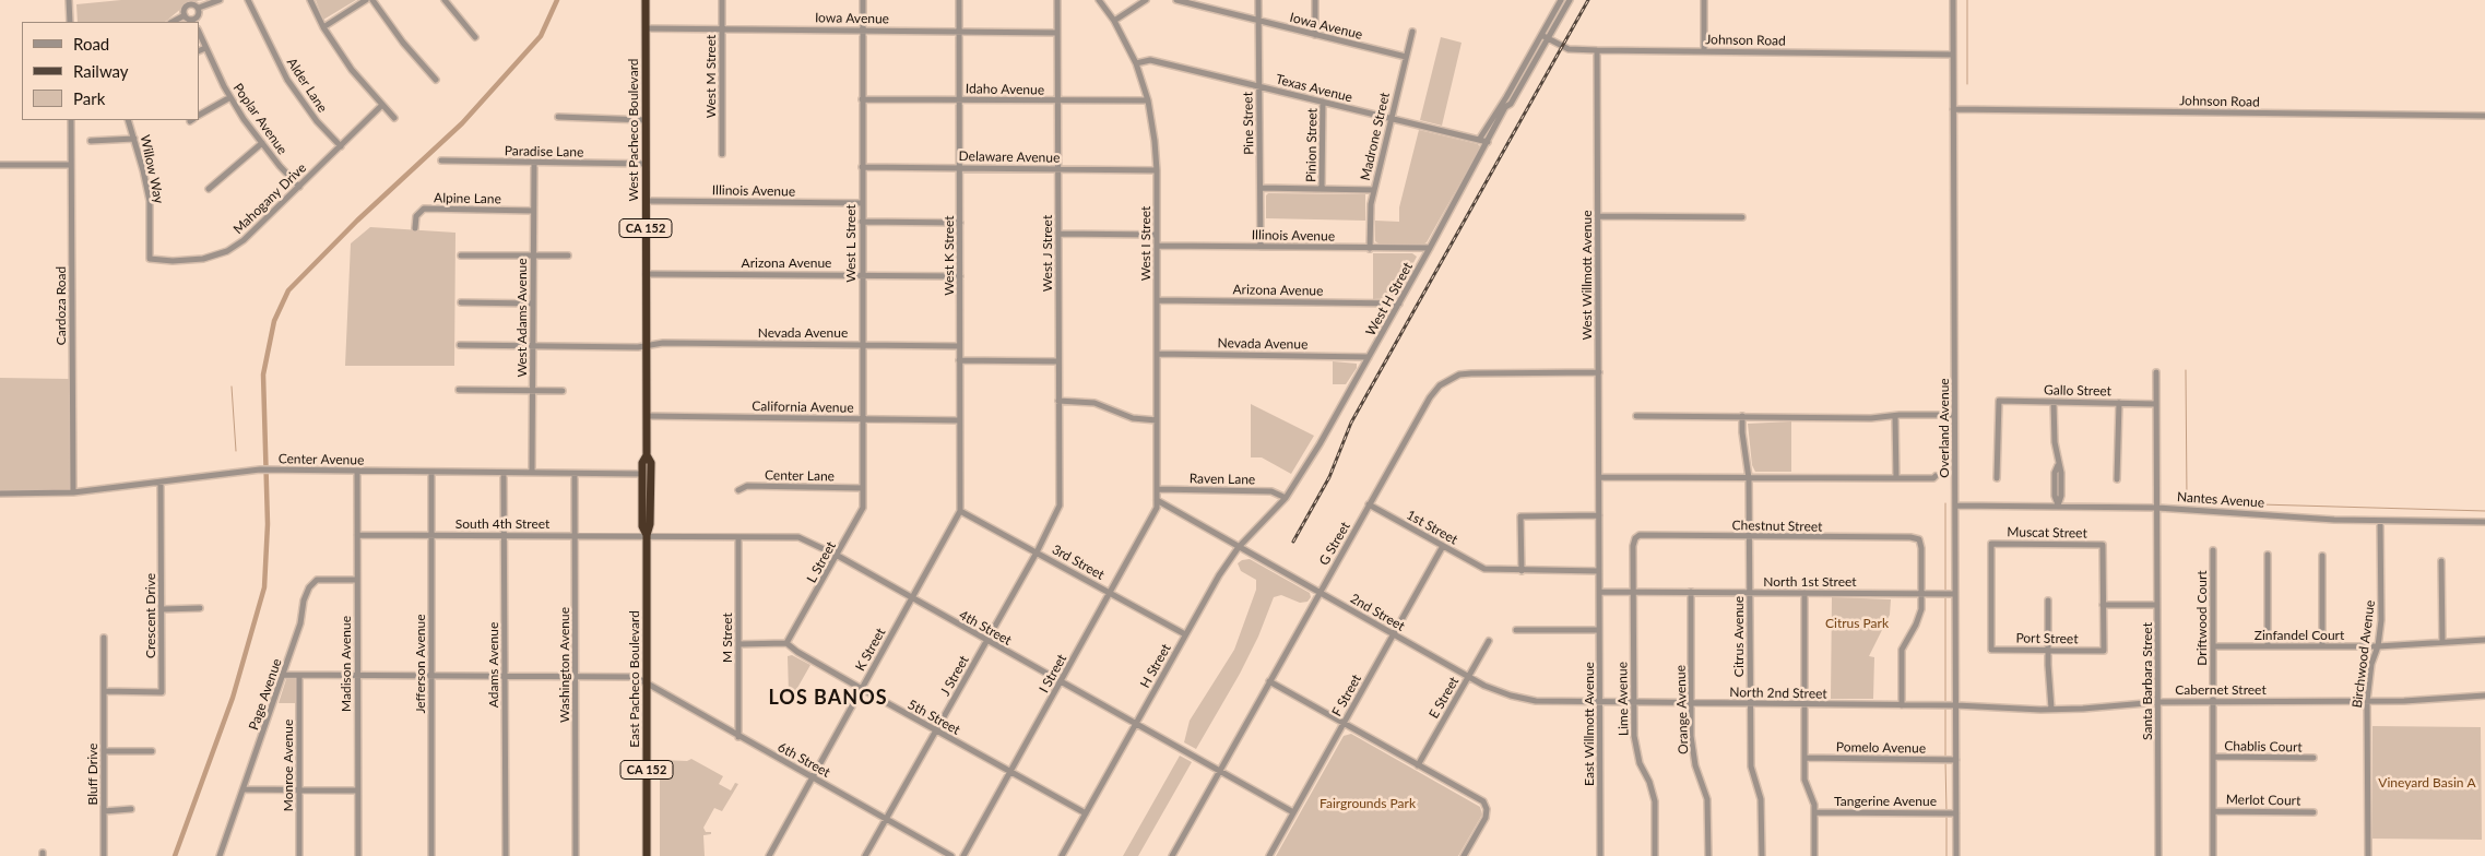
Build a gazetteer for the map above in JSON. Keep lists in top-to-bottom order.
{
  "streets": {
    "highway": ["West Pacheco Boulevard", "CA 152", "East Pacheco Boulevard"],
    "street": [
      "Iowa Avenue",
      "Johnson Road",
      "West M Street",
      "Alder Lane",
      "Texas Avenue",
      "Idaho Avenue",
      "Poplar Avenue",
      "Pine Street",
      "Madrone Street",
      "Pinion Street",
      "Paradise Lane",
      "Delaware Avenue",
      "Willow Way",
      "Illinois Avenue",
      "Mahogany Drive",
      "Alpine Lane",
      "West L Street",
      "West I Street",
      "West J Street",
      "West K Street",
      "Arizona Avenue",
      "West Willmott Avenue",
      "West H Street",
      "Cardoza Road",
      "West Adams Avenue",
      "Nevada Avenue",
      "Gallo Street",
      "California Avenue",
      "Overland Avenue",
      "Center Avenue",
      "Center Lane",
      "Raven Lane",
      "Nantes Avenue",
      "South 4th Street",
      "Chestnut Street",
      "1st Street",
      "Muscat Street",
      "G Street",
      "L Street",
      "3rd Street",
      "North 1st Street",
      "2nd Street",
      "Crescent Drive",
      "Driftwood Court",
      "4th Street",
      "Zinfandel Court",
      "Citrus Avenue",
      "M Street",
      "Port Street",
      "K Street",
      "Birchwood Avenue",
      "Madison Avenue",
      "Jefferson Avenue",
      "Adams Avenue",
      "Washington Avenue",
      "H Street",
      "I Street",
      "J Street",
      "Santa Barbara Street",
      "Cabernet Street",
      "North 2nd Street",
      "Page Avenue",
      "F Street",
      "E Street",
      "Lime Avenue",
      "Orange Avenue",
      "5th Street",
      "East Willmott Avenue",
      "Chablis Court",
      "Pomelo Avenue",
      "6th Street",
      "Monroe Avenue",
      "Bluff Drive",
      "Merlot Court",
      "Tangerine Avenue"
    ]
  },
  "crossings": [
    ["Iowa Avenue", "West M Street"],
    ["Iowa Avenue", "Pine Street"],
    ["Iowa Avenue", "West Pacheco Boulevard"],
    ["Iowa Avenue", "Madrone Street"],
    ["Iowa Avenue", "West L Street"],
    ["Iowa Avenue", "West J Street"],
    ["Iowa Avenue", "West K Street"],
    ["Johnson Road", "West Willmott Avenue"],
    ["Johnson Road", "West H Street"],
    ["Johnson Road", "Overland Avenue"],
    ["Alder Lane", "Mahogany Drive"],
    ["Texas Avenue", "Pine Street"],
    ["Texas Avenue", "Madrone Street"],
    ["Texas Avenue", "Pinion Street"],
    ["Texas Avenue", "West I Street"],
    ["Texas Avenue", "West H Street"],
    ["Idaho Avenue", "West L Street"],
    ["Idaho Avenue", "West I Street"],
    ["Idaho Avenue", "West J Street"],
    ["Idaho Avenue", "West K Street"],
    ["Poplar Avenue", "Mahogany Drive"],
    ["Pine Street", "Illinois Avenue"],
    ["West Pacheco Boulevard", "Paradise Lane"],
    ["West Pacheco Boulevard", "Illinois Avenue"],
    ["West Pacheco Boulevard", "Arizona Avenue"],
    ["West Pacheco Boulevard", "Nevada Avenue"],
    ["West Pacheco Boulevard", "California Avenue"],
    ["West Pacheco Boulevard", "Center Avenue"],
    ["West Pacheco Boulevard", "East Pacheco Boulevard"],
    ["Madrone Street", "Illinois Avenue"],
    ["Paradise Lane", "West Adams Avenue"],
    ["Delaware Avenue", "West L Street"],
    ["Delaware Avenue", "West I Street"],
    ["Delaware Avenue", "West J Street"],
    ["Delaware Avenue", "West K Street"],
    ["Willow Way", "Mahogany Drive"],
    ["Illinois Avenue", "West L Street"],
    ["Illinois Avenue", "West I Street"],
    ["Illinois Avenue", "West H Street"],
    ["Alpine Lane", "West Adams Avenue"],
    ["West L Street", "Arizona Avenue"],
    ["West L Street", "Nevada Avenue"],
    ["West L Street", "California Avenue"],
    ["West L Street", "Center Lane"],
    ["West L Street", "L Street"],
    ["West I Street", "Arizona Avenue"],
    ["West I Street", "Nevada Avenue"],
    ["West I Street", "Raven Lane"],
    ["West I Street", "2nd Street"],
    ["West I Street", "I Street"],
    ["West J Street", "J Street"],
    ["West K Street", "Arizona Avenue"],
    ["West K Street", "Nevada Avenue"],
    ["West K Street", "California Avenue"],
    ["West K Street", "3rd Street"],
    ["West K Street", "K Street"],
    ["Arizona Avenue", "West H Street"],
    ["West Willmott Avenue", "G Street"],
    ["West Willmott Avenue", "East Willmott Avenue"],
    ["West H Street", "Nevada Avenue"],
    ["West H Street", "Raven Lane"],
    ["West H Street", "H Street"],
    ["Cardoza Road", "Center Avenue"],
    ["West Adams Avenue", "Nevada Avenue"],
    ["West Adams Avenue", "Center Avenue"],
    ["Gallo Street", "Santa Barbara Street"],
    ["Overland Avenue", "Nantes Avenue"],
    ["Overland Avenue", "North 1st Street"],
    ["Overland Avenue", "Cabernet Street"],
    ["Overland Avenue", "North 2nd Street"],
    ["Overland Avenue", "Pomelo Avenue"],
    ["Overland Avenue", "Tangerine Avenue"],
    ["Center Avenue", "Crescent Drive"],
    ["Center Avenue", "Madison Avenue"],
    ["Center Avenue", "Jefferson Avenue"],
    ["Center Avenue", "Adams Avenue"],
    ["Center Avenue", "Washington Avenue"],
    ["Center Avenue", "East Pacheco Boulevard"],
    ["Center Lane", "L Street"],
    ["Raven Lane", "H Street"],
    ["Nantes Avenue", "Birchwood Avenue"],
    ["Nantes Avenue", "Santa Barbara Street"],
    ["South 4th Street", "4th Street"],
    ["South 4th Street", "Madison Avenue"],
    ["South 4th Street", "Jefferson Avenue"],
    ["South 4th Street", "Adams Avenue"],
    ["South 4th Street", "Washington Avenue"],
    ["South 4th Street", "East Pacheco Boulevard"],
    ["Chestnut Street", "North 1st Street"],
    ["Chestnut Street", "Citrus Avenue"],
    ["Chestnut Street", "Lime Avenue"],
    ["1st Street", "G Street"],
    ["1st Street", "F Street"],
    ["Muscat Street", "Port Street"],
    ["G Street", "2nd Street"],
    ["G Street", "4th Street"],
    ["L Street", "4th Street"],
    ["L Street", "5th Street"],
    ["3rd Street", "K Street"],
    ["3rd Street", "H Street"],
    ["3rd Street", "I Street"],
    ["3rd Street", "J Street"],
    ["North 1st Street", "Citrus Avenue"],
    ["North 1st Street", "Lime Avenue"],
    ["North 1st Street", "Orange Avenue"],
    ["North 1st Street", "East Willmott Avenue"],
    ["2nd Street", "H Street"],
    ["2nd Street", "I Street"],
    ["2nd Street", "North 2nd Street"],
    ["2nd Street", "F Street"],
    ["2nd Street", "E Street"],
    ["2nd Street", "East Willmott Avenue"],
    ["Crescent Drive", "Bluff Drive"],
    ["Driftwood Court", "Zinfandel Court"],
    ["Driftwood Court", "Cabernet Street"],
    ["Driftwood Court", "Chablis Court"],
    ["Driftwood Court", "Merlot Court"],
    ["4th Street", "M Street"],
    ["4th Street", "K Street"],
    ["4th Street", "H Street"],
    ["4th Street", "I Street"],
    ["4th Street", "J Street"],
    ["4th Street", "East Pacheco Boulevard"],
    ["4th Street", "F Street"],
    ["Zinfandel Court", "Birchwood Avenue"],
    ["Citrus Avenue", "North 2nd Street"],
    ["M Street", "6th Street"],
    ["K Street", "5th Street"],
    ["K Street", "6th Street"],
    ["Birchwood Avenue", "Cabernet Street"],
    ["Madison Avenue", "Page Avenue"],
    ["Madison Avenue", "6th Street"],
    ["Jefferson Avenue", "6th Street"],
    ["Adams Avenue", "6th Street"],
    ["Washington Avenue", "6th Street"],
    ["H Street", "5th Street"],
    ["I Street", "5th Street"],
    ["J Street", "5th Street"],
    ["J Street", "6th Street"],
    ["East Pacheco Boulevard", "6th Street"],
    ["Santa Barbara Street", "Cabernet Street"],
    ["Cabernet Street", "North 2nd Street"],
    ["North 2nd Street", "Lime Avenue"],
    ["North 2nd Street", "Orange Avenue"],
    ["North 2nd Street", "East Willmott Avenue"],
    ["Page Avenue", "6th Street"],
    ["6th Street", "Monroe Avenue"]
  ],
  "districts": ["LOS BANOS"],
  "parks": ["Citrus Park", "Vineyard Basin A", "Fairgrounds Park"],
  "legend": ["Road", "Railway", "Park"]
}
